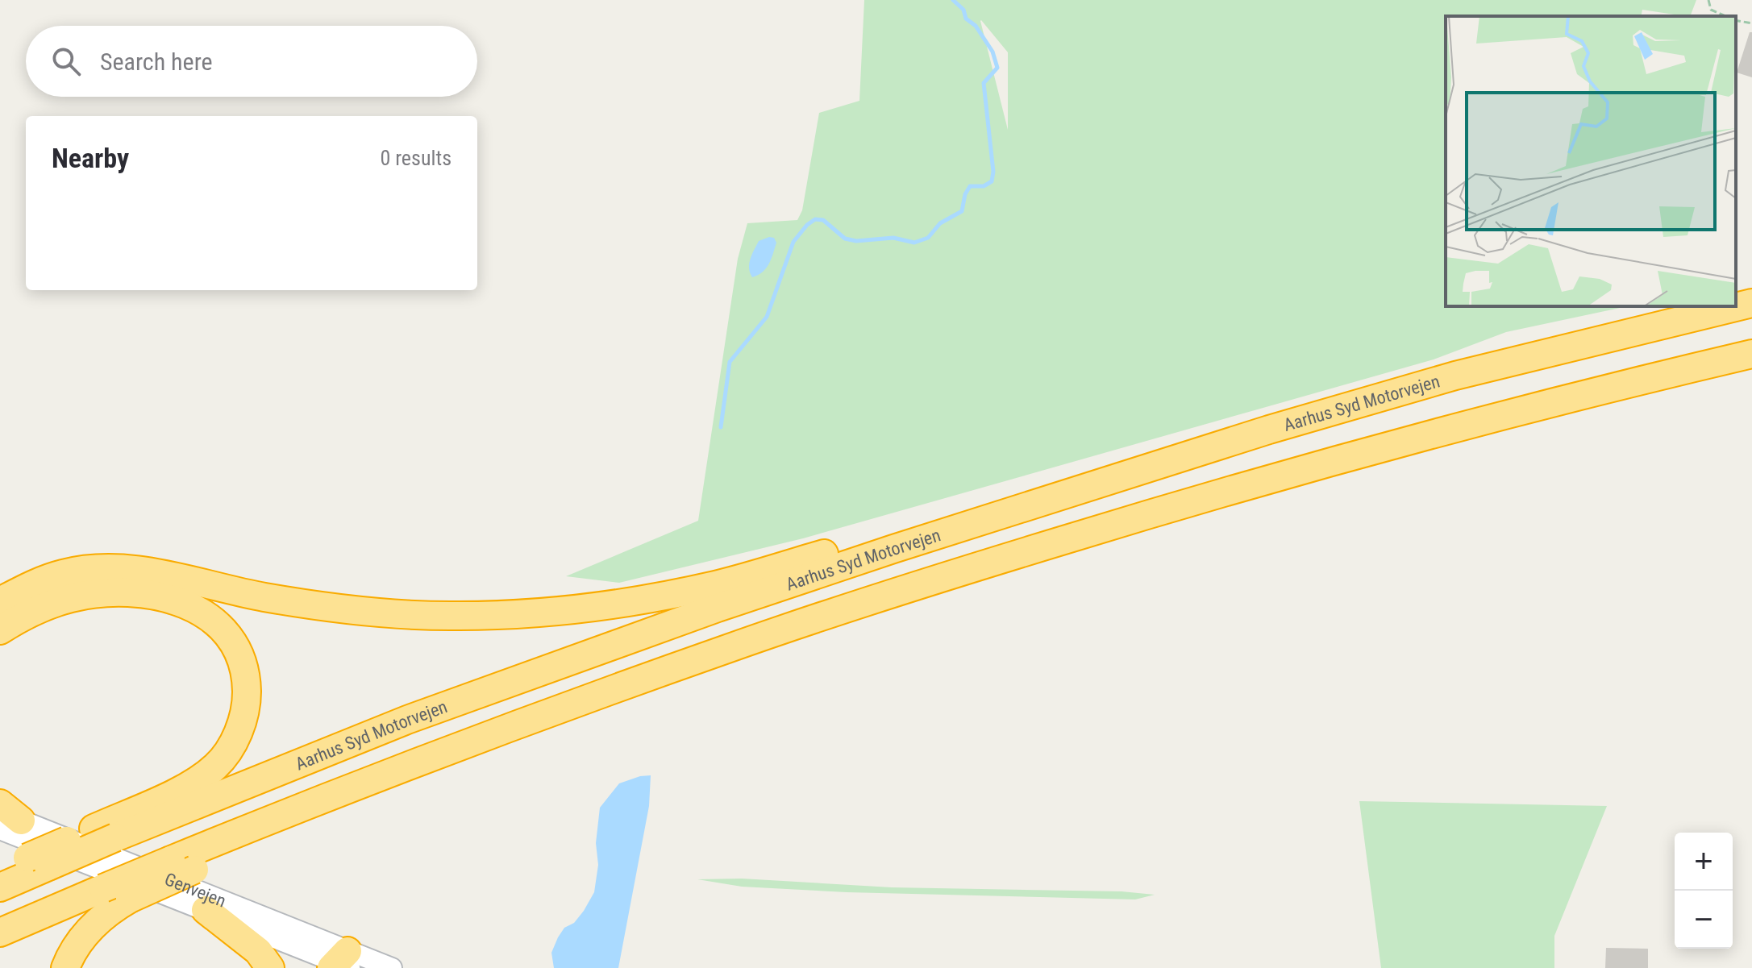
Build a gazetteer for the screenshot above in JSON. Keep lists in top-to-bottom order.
{
  "streets": {
    "highway": ["Aarhus Syd Motorvejen"],
    "street": ["Genvejen"]
  },
  "page": {
    "search": "Search here",
    "heading": ["Nearby", "0 results"],
    "map_buttons": ["+", "−"]
  }
}
